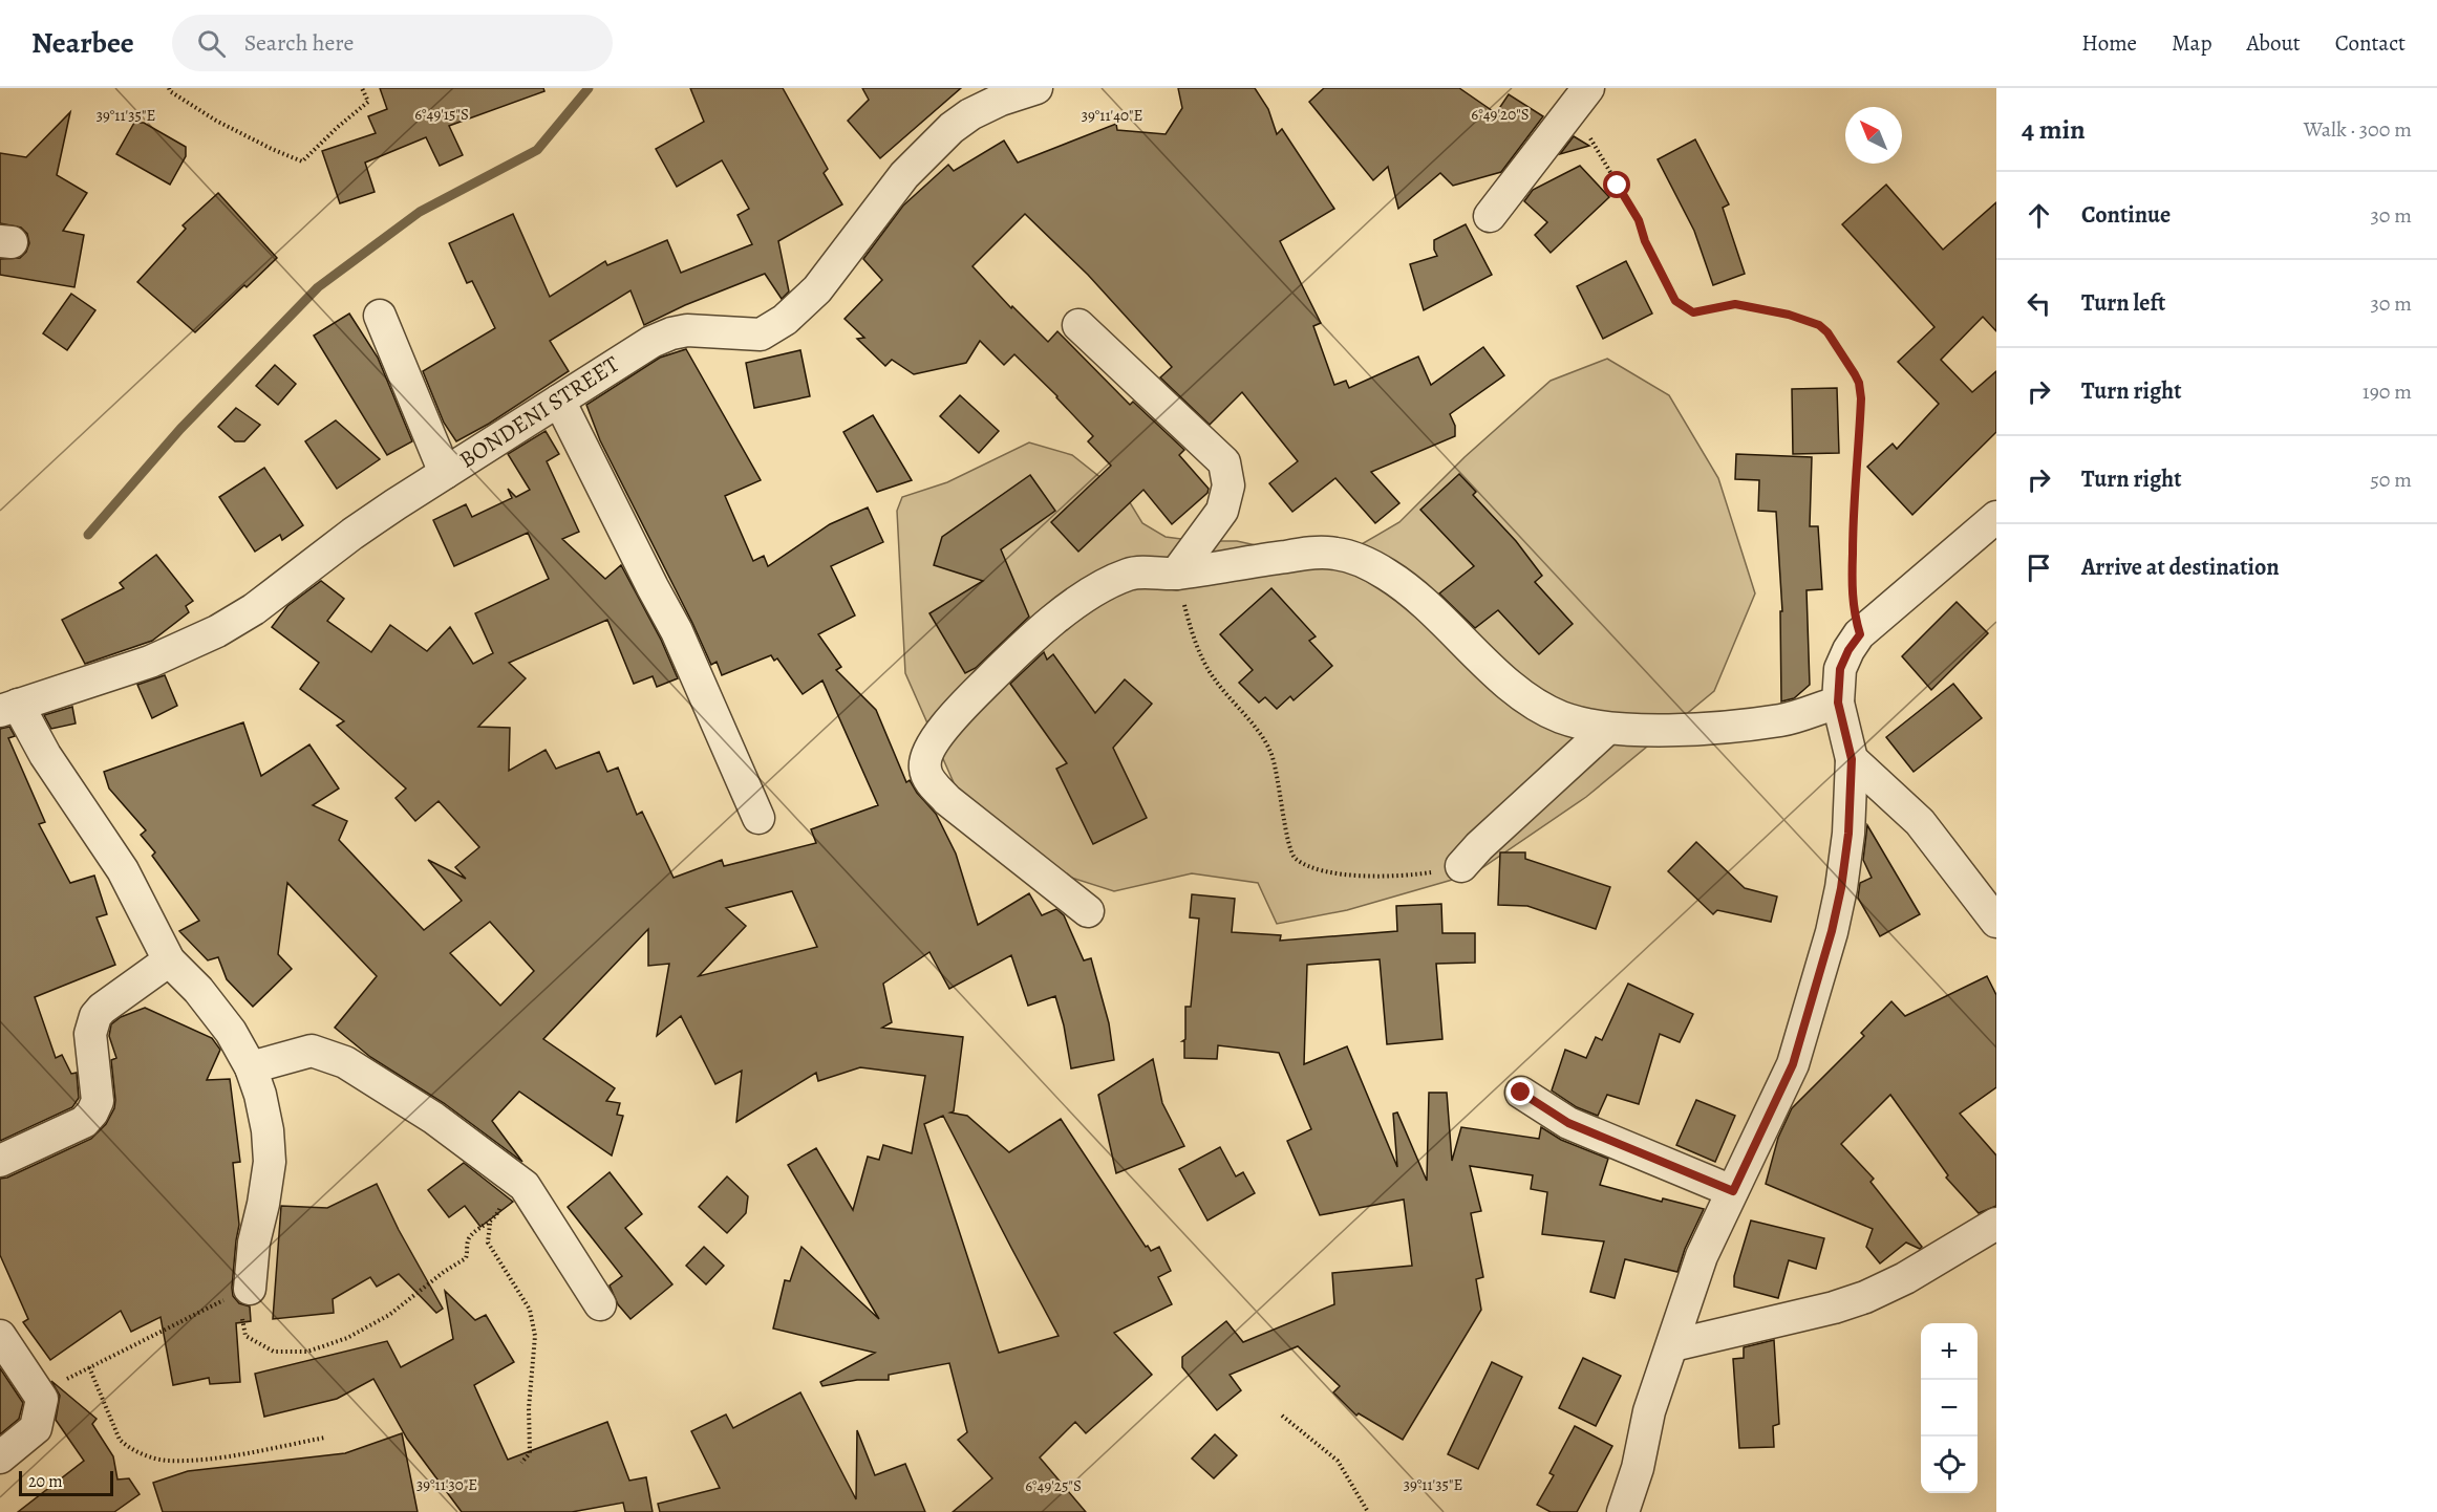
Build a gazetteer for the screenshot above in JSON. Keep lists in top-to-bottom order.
{
  "streets": {
    "street": ["BONDENI STREET"]
  },
  "scale_bar": "20 m",
  "north": "top left",
  "page": {
    "header": "Nearbee",
    "search": "Search here",
    "nav": [
      "Home",
      "Map",
      "About",
      "Contact"
    ],
    "heading": ["4 min", "Walk · 300 m"],
    "list": [
      ["Continue", "30 m"],
      ["Turn left", "30 m"],
      ["Turn right", "190 m"],
      ["Turn right", "50 m"],
      "Arrive at destination"
    ],
    "map_buttons": ["+", "−"],
    "scale": "20 m"
  },
  "coordinates": [
    "6°49'15\"S",
    "6°49'20\"S",
    "39°11'35\"E",
    "39°11'40\"E",
    "39°11'30\"E",
    "6°49'25\"S"
  ]
}
